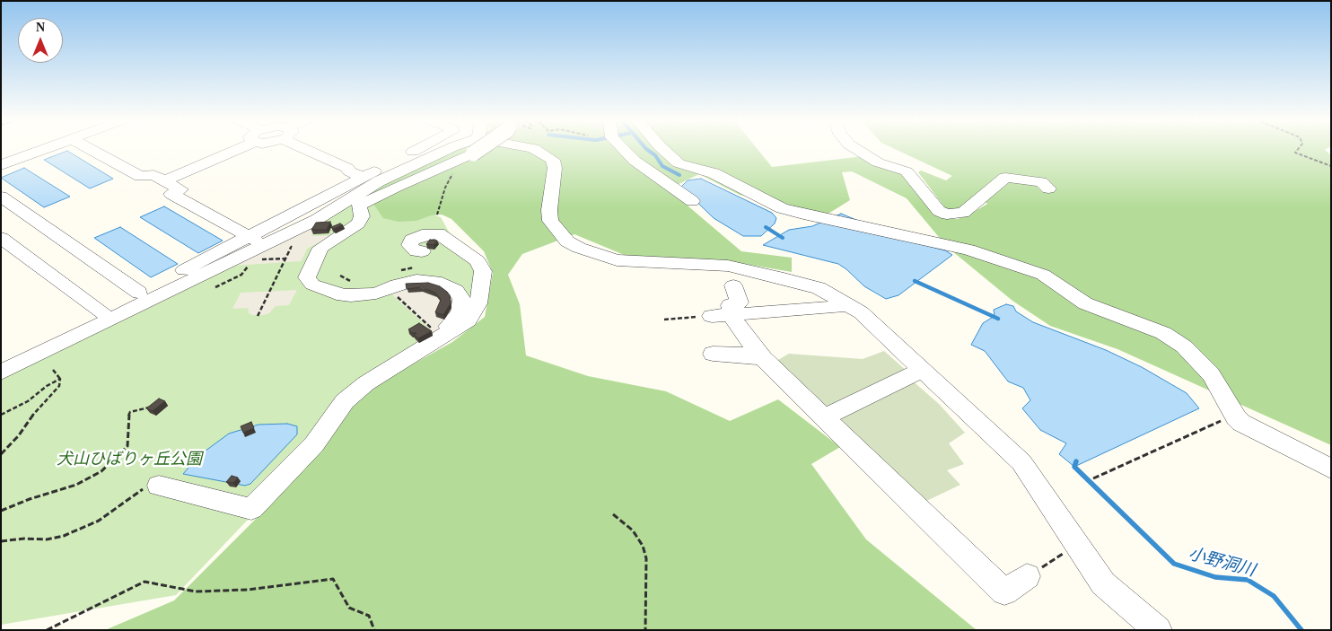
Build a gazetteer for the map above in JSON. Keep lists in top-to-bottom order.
{
  "water": ["小野洞川"],
  "parks": ["犬山ひばりヶ丘公園"],
  "north": "top"
}
